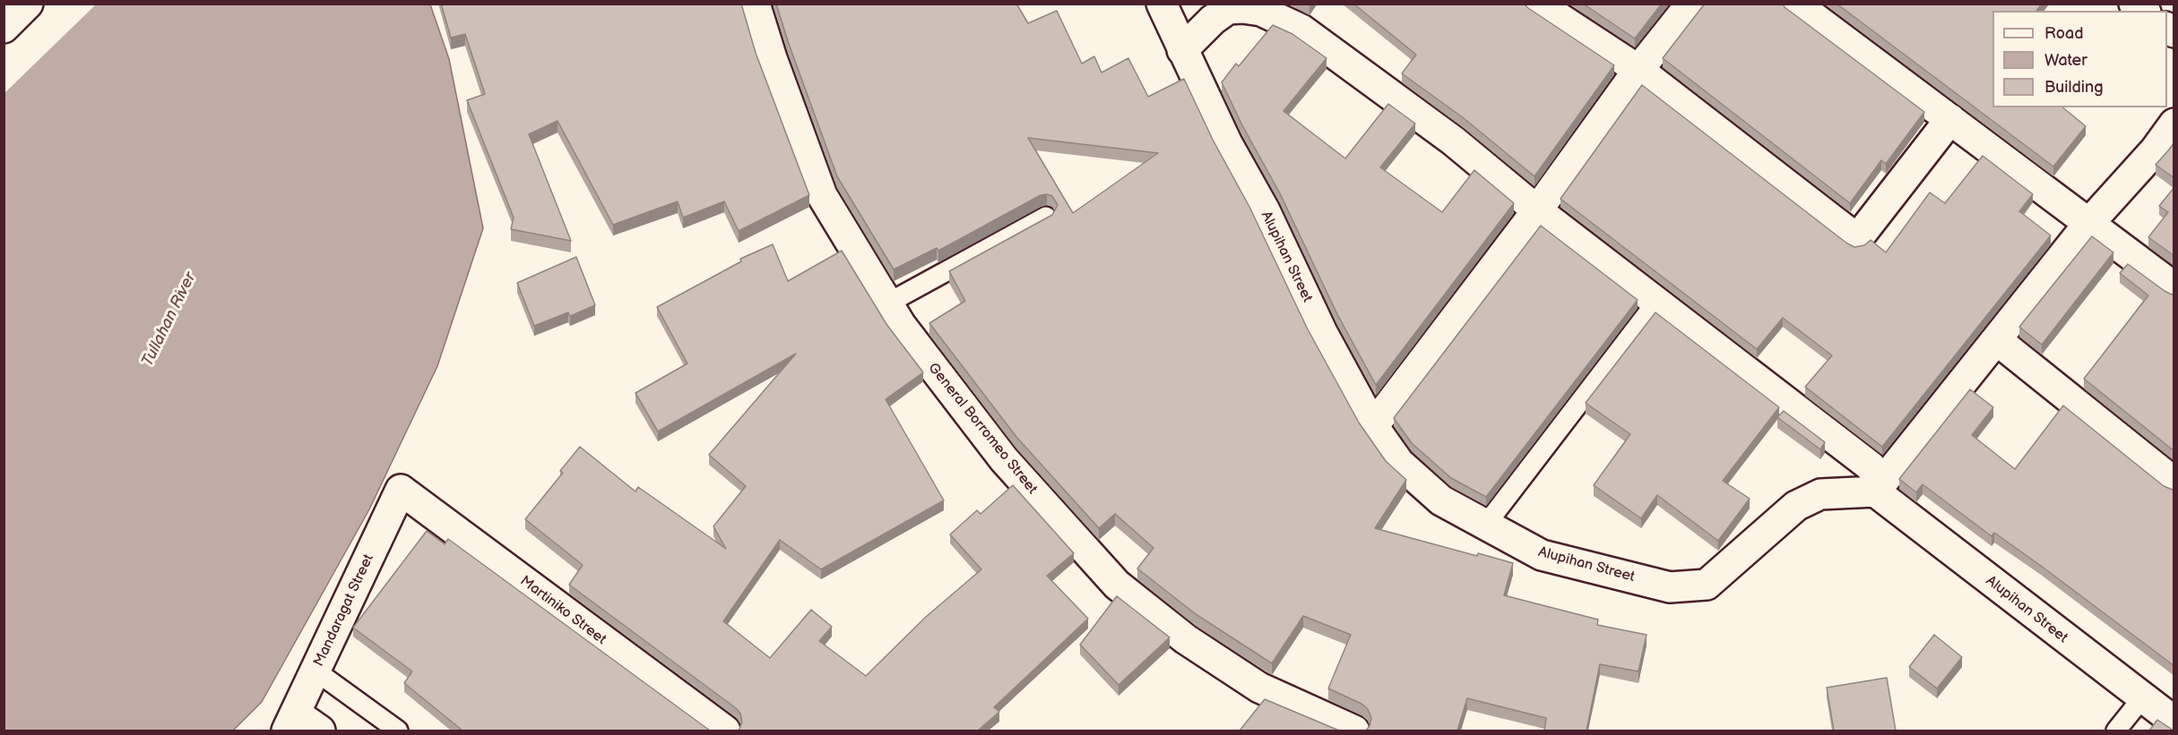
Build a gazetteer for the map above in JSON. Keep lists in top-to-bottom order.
{
  "streets": {
    "main road": [
      "Alupihan Street",
      "General Borromeo Street",
      "Mandaragat Street",
      "Martiniko Street"
    ]
  },
  "crossings": [
    ["Mandaragat Street", "Martiniko Street"]
  ],
  "water": ["Tullahan River"],
  "legend": ["Road", "Water", "Building"]
}
